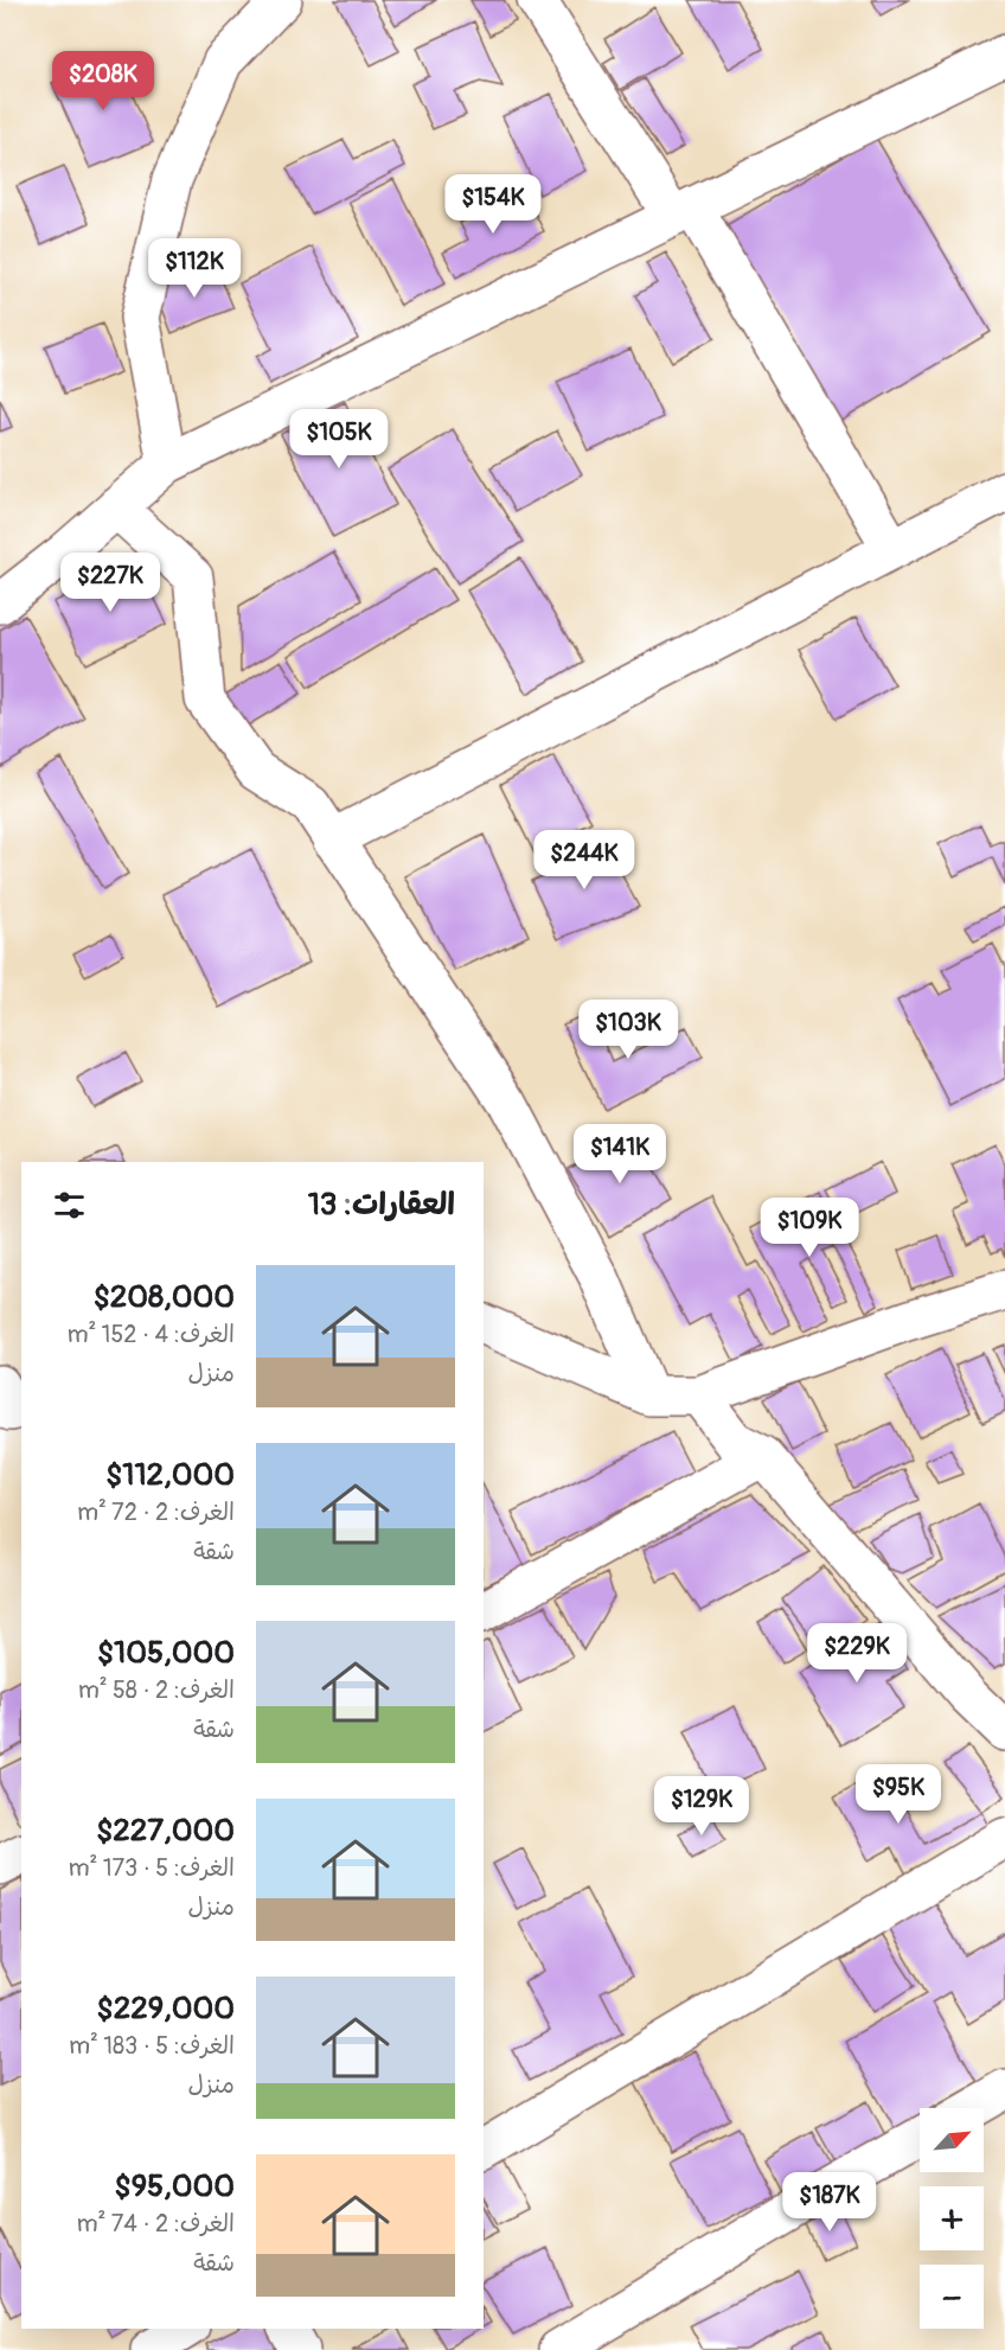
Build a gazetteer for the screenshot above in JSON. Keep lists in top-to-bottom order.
{
  "north": "top right",
  "page": {
    "price": [
      "$208K",
      "$154K",
      "$112K",
      "$105K",
      "$227K",
      "$244K",
      "$103K",
      "$141K",
      "$109K",
      "$229K",
      "$95K",
      "$129K",
      "$187K"
    ],
    "heading": "العقارات: 13",
    "list": [
      {
        "name": "$208,000",
        "note": "الغرف: 4 · 152 m² · منزل"
      },
      {
        "name": "$112,000",
        "note": "الغرف: 2 · 72 m² · شقة"
      },
      {
        "name": "$105,000",
        "note": "الغرف: 2 · 58 m² · شقة"
      },
      {
        "name": "$227,000",
        "note": "الغرف: 5 · 173 m² · منزل"
      },
      {
        "name": "$229,000",
        "note": "الغرف: 5 · 183 m² · منزل"
      },
      {
        "name": "$95,000",
        "note": "الغرف: 2 · 74 m² · شقة"
      }
    ],
    "map_buttons": ["+", "−"]
  }
}
